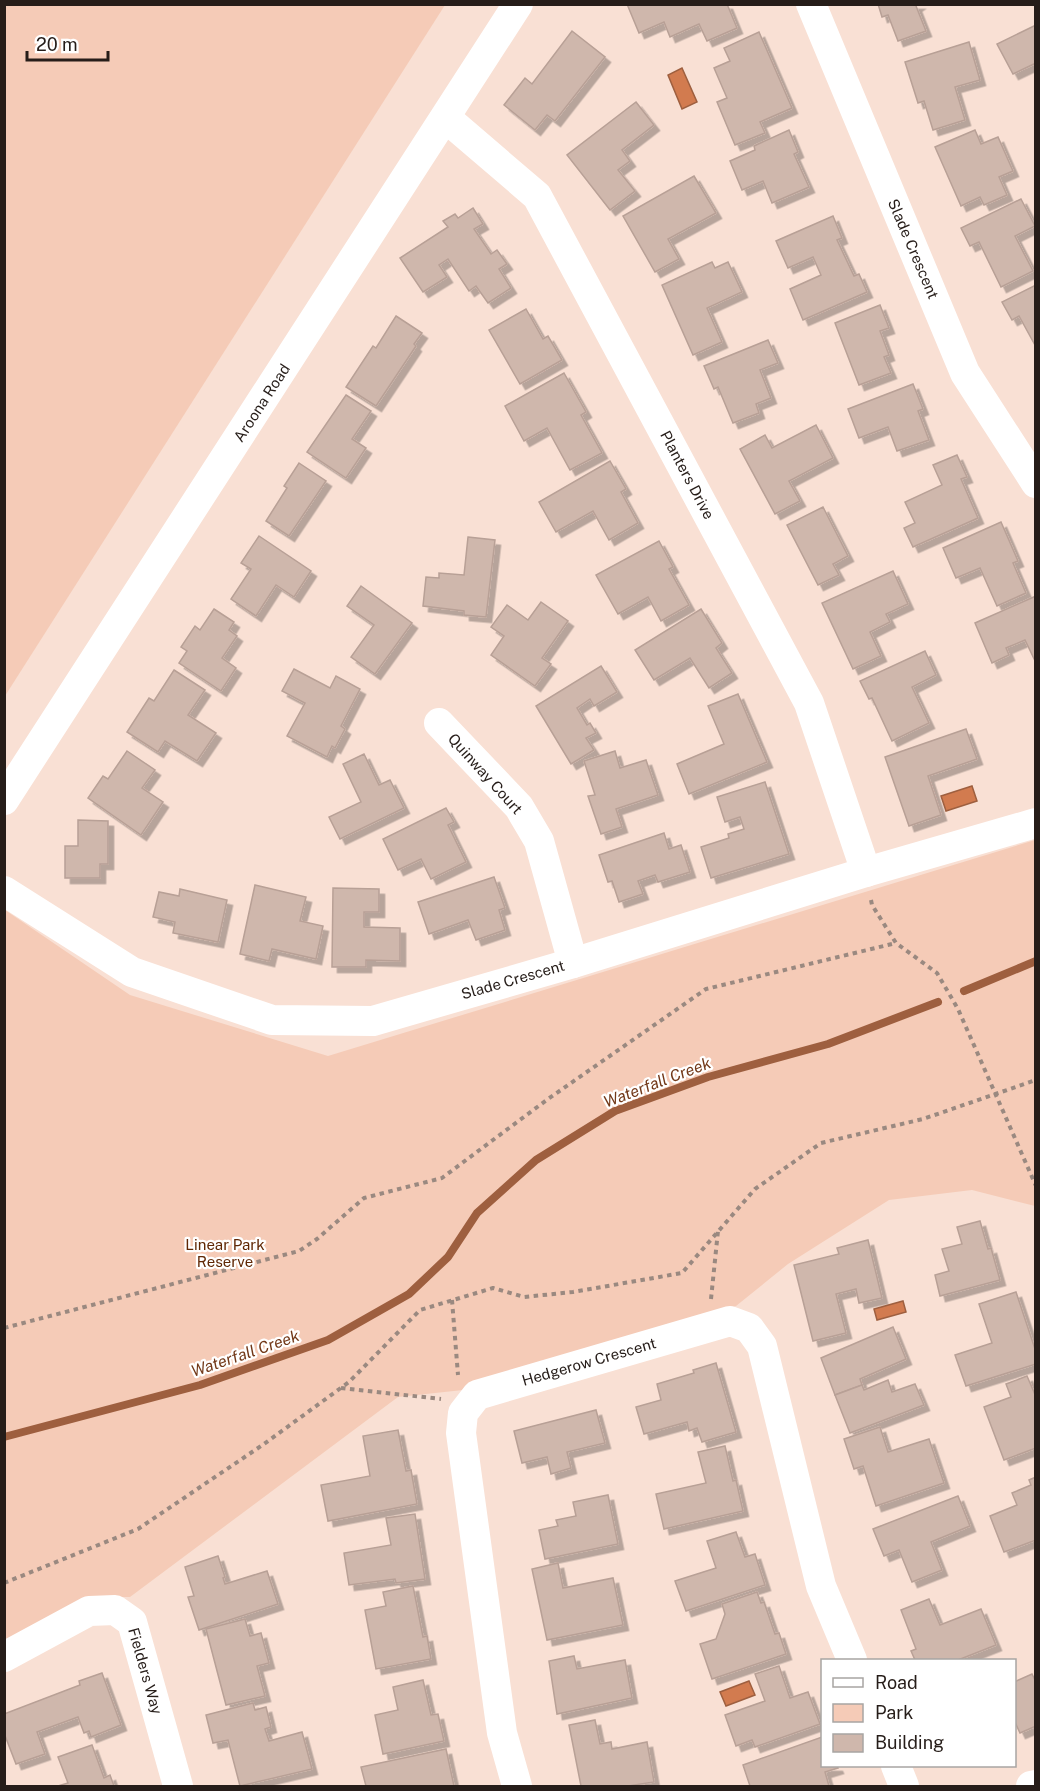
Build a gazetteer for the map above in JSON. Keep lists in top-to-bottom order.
{
  "streets": {
    "street": [
      "Slade Crescent",
      "Aroona Road",
      "Planters Drive",
      "Quinway Court",
      "Hedgerow Crescent",
      "Fielders Way"
    ]
  },
  "crossings": [
    ["Slade Crescent", "Planters Drive"],
    ["Slade Crescent", "Quinway Court"],
    ["Aroona Road", "Planters Drive"]
  ],
  "water": ["Waterfall Creek"],
  "parks": ["Linear Park Reserve"],
  "legend": ["Road", "Park", "Building"],
  "scale_bar": "20 m"
}
